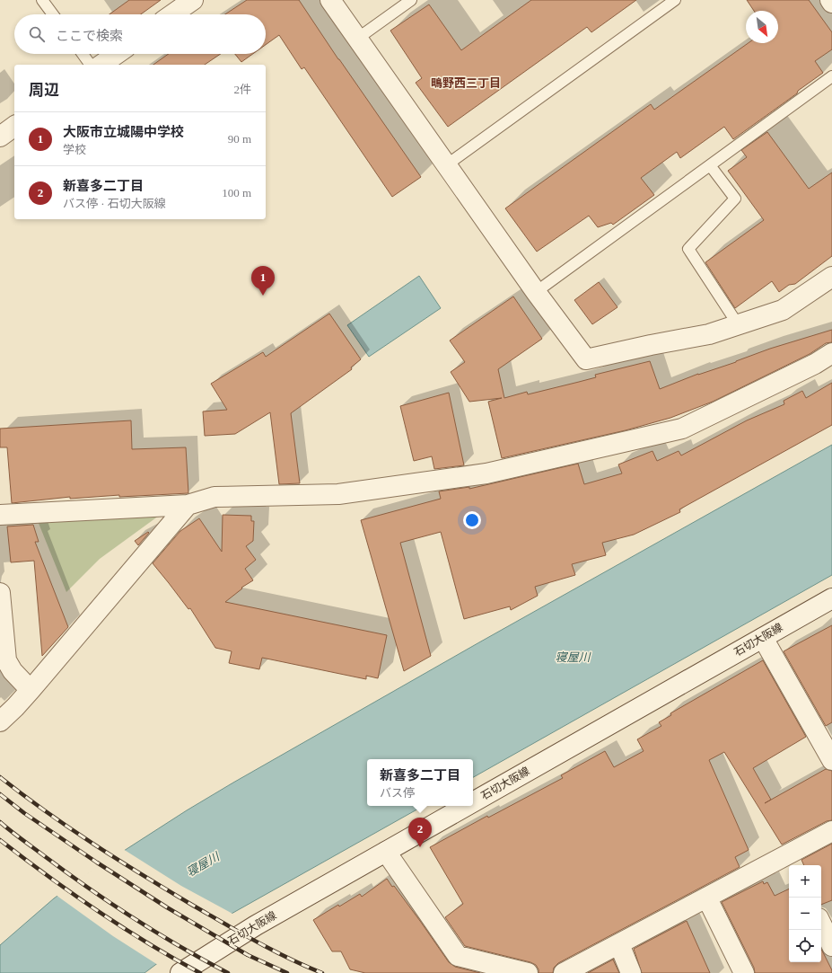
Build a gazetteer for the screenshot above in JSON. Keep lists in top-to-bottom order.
{
  "streets": {
    "street": ["石切大阪線"]
  },
  "districts": ["鴫野西三丁目"],
  "water": ["寝屋川"],
  "north": "bottom right",
  "page": {
    "search": "ここで検索",
    "heading": ["周辺", "2件"],
    "list": [
      {
        "mark": "1",
        "name": "大阪市立城陽中学校",
        "note": "学校",
        "value": "90 m"
      },
      {
        "mark": "2",
        "name": "新喜多二丁目",
        "note": "バス停 · 石切大阪線",
        "value": "100 m"
      }
    ],
    "pins": ["1", "2"],
    "popup": ["新喜多二丁目", "バス停"],
    "map_buttons": ["+", "−"]
  }
}
